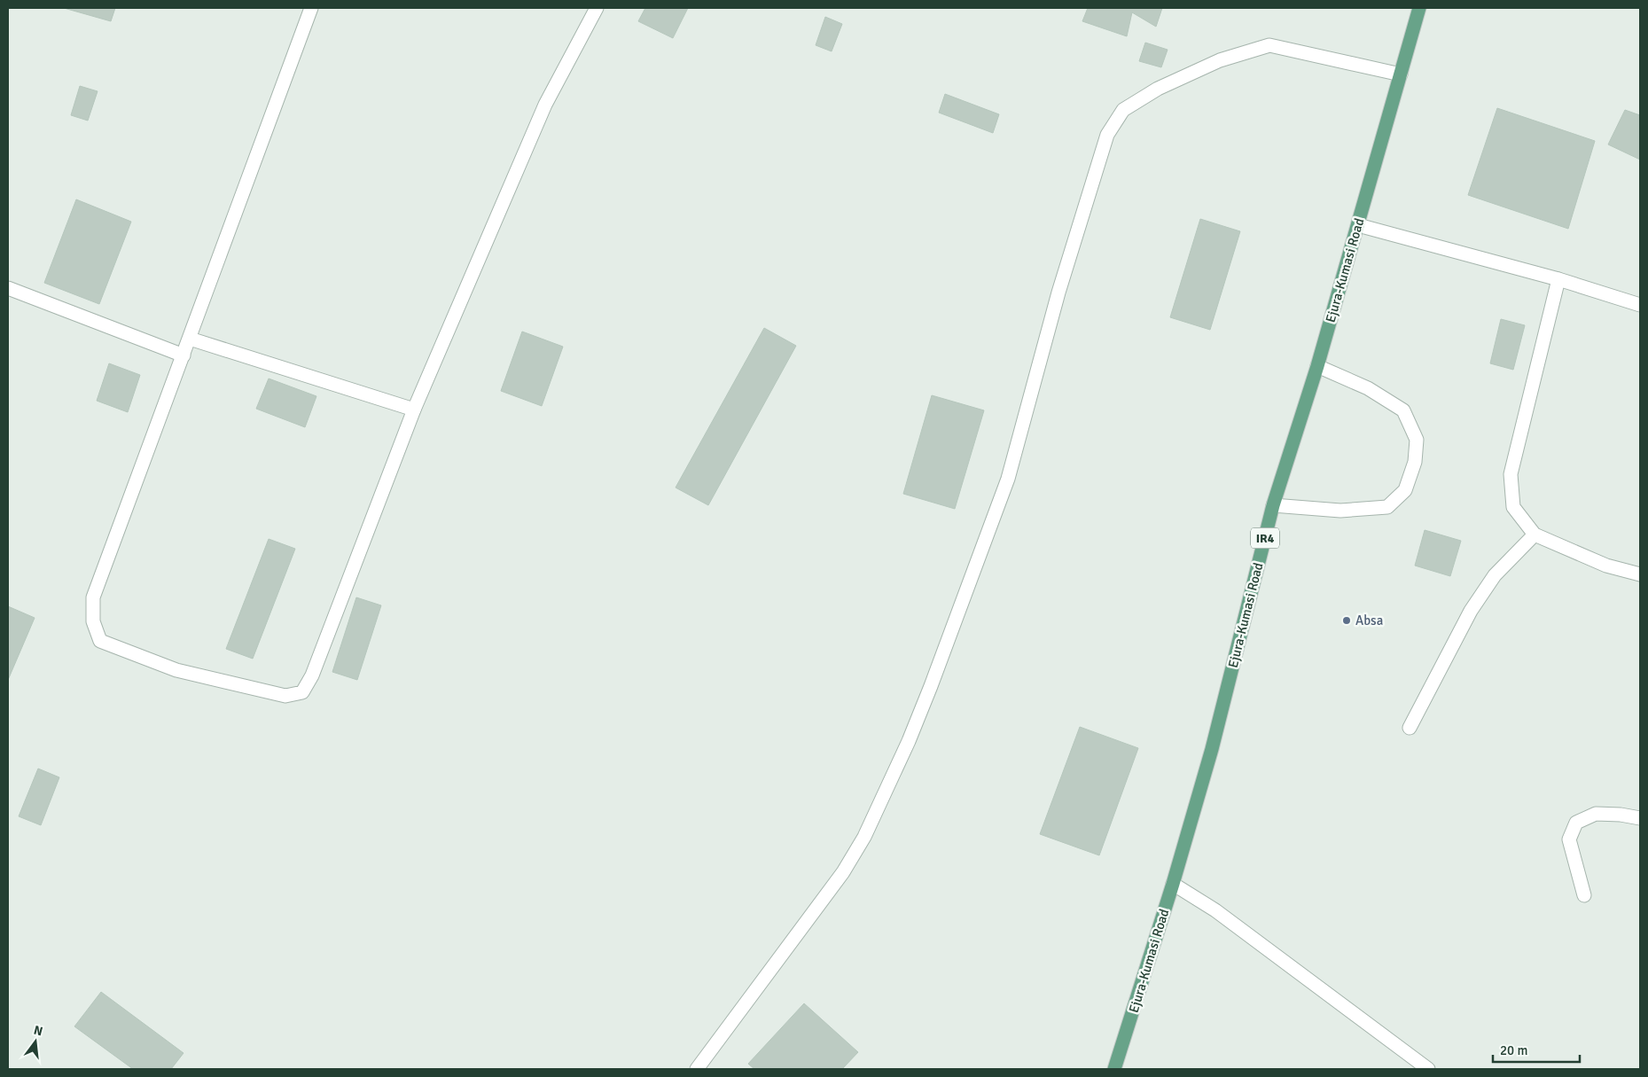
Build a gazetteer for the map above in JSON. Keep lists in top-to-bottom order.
{
  "streets": {
    "main road": ["Ejura-Kumasi Road", "IR4"]
  },
  "places": ["Absa"],
  "scale_bar": "20 m",
  "north": "top"
}
